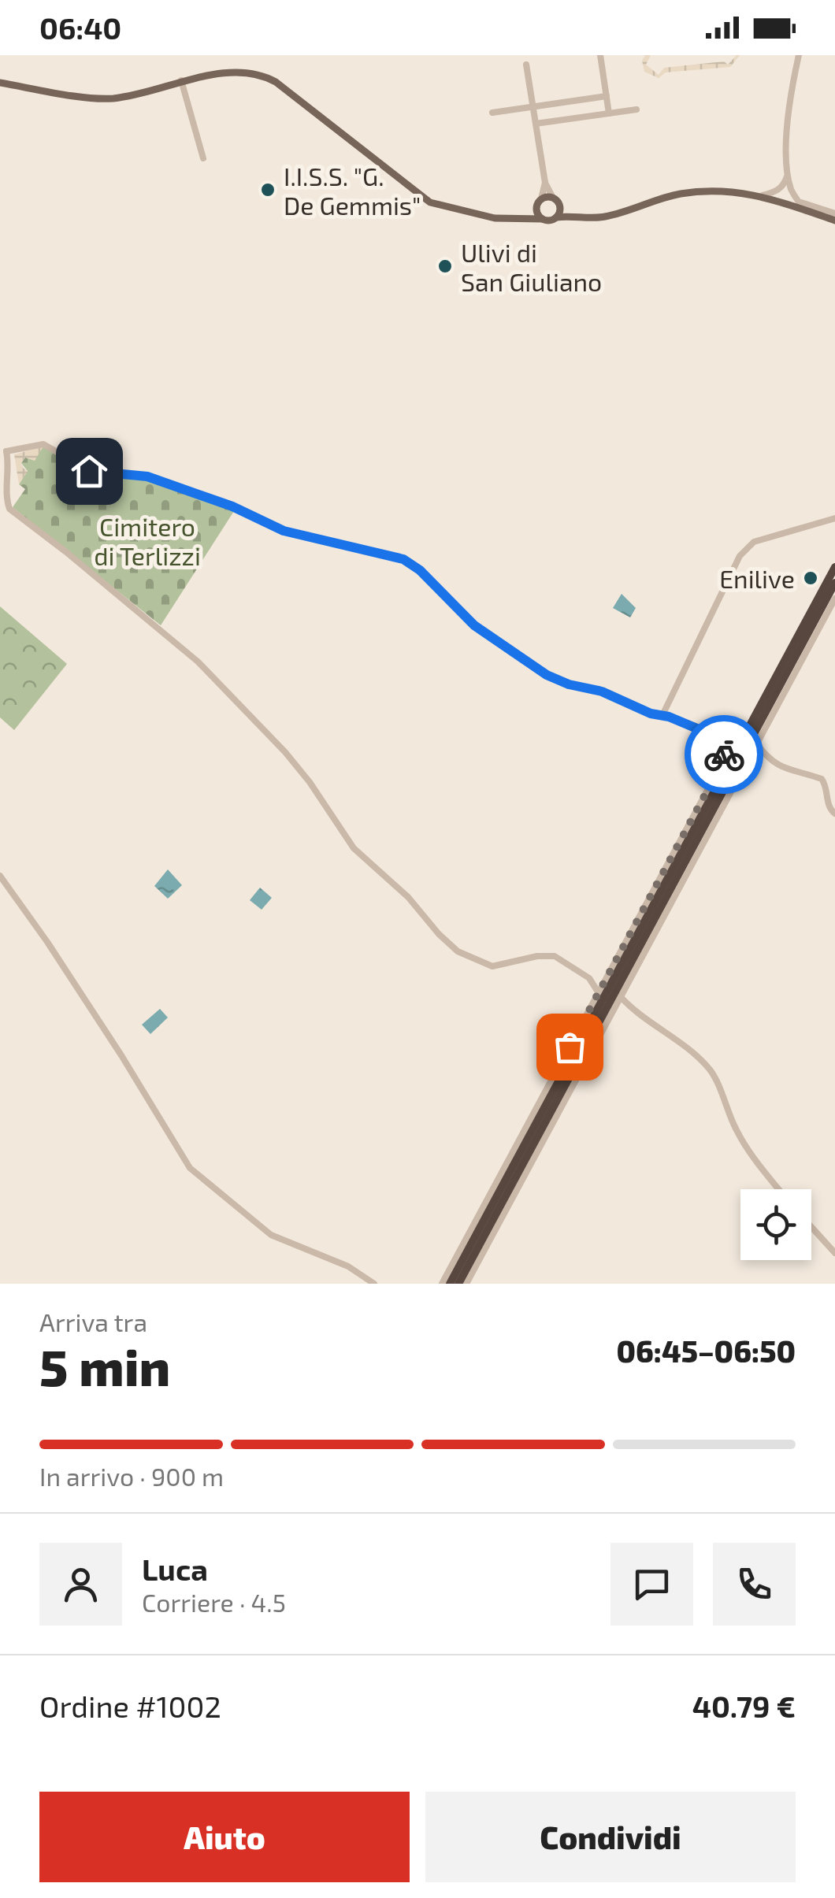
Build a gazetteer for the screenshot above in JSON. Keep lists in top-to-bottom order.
{
  "parks": ["Cimitero di Terlizzi"],
  "places": ["I.I.S.S. \"G. De Gemmis\"", "Ulivi di San Giuliano", "Enilive"],
  "page": {
    "status": "06:40",
    "heading": ["5 min", "Arriva tra", "06:45–06:50"],
    "panel": [
      "Luca",
      "Corriere · 4.5",
      "Ordine #1002",
      "40.79 €"
    ],
    "bar": "In arrivo · 900 m",
    "buttons": ["Aiuto", "Condividi"]
  }
}
